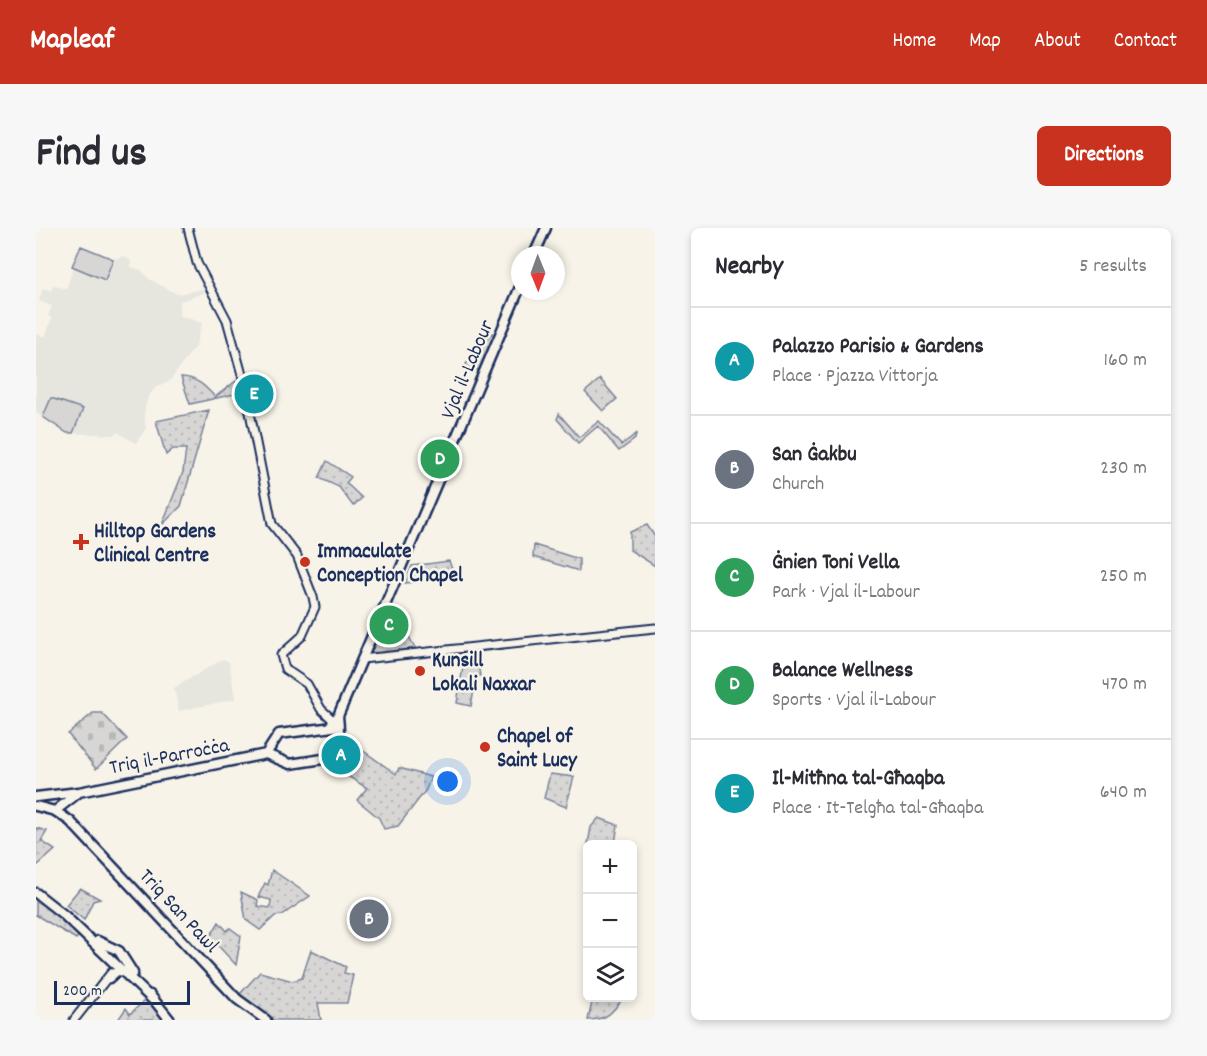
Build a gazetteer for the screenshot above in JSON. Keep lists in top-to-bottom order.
{
  "streets": {
    "main road": ["Vjal il-Labour", "Triq il-Parroċċa", "Triq San Pawl"]
  },
  "crossings": [
    ["Triq il-Parroċċa", "Triq San Pawl"]
  ],
  "places": {
    "health": ["Hilltop Gardens Clinical Centre"],
    "other": ["Immaculate Conception Chapel", "Kunsill Lokali Naxxar", "Chapel of Saint Lucy"]
  },
  "scale_bar": "200 m",
  "north": "bottom",
  "page": {
    "header": "Mapleaf",
    "nav": [
      "Home",
      "Map",
      "About",
      "Contact"
    ],
    "title": "Find us",
    "buttons": "Directions",
    "heading": ["Nearby", "5 results"],
    "list": [
      {
        "mark": "A",
        "name": "Palazzo Parisio & Gardens",
        "note": "Place · Pjazza Vittorja",
        "value": "160 m"
      },
      {
        "mark": "B",
        "name": "San Ġakbu",
        "note": "Church",
        "value": "230 m"
      },
      {
        "mark": "C",
        "name": "Ġnien Toni Vella",
        "note": "Park · Vjal il-Labour",
        "value": "250 m"
      },
      {
        "mark": "D",
        "name": "Balance Wellness",
        "note": "Sports · Vjal il-Labour",
        "value": "470 m"
      },
      {
        "mark": "E",
        "name": "Il-Mitħna tal-Għaqba",
        "note": "Place · It-Telgħa tal-Għaqba",
        "value": "640 m"
      }
    ],
    "pins": [
      "E",
      "D",
      "C",
      "A",
      "B"
    ],
    "map_buttons": ["+", "−"],
    "scale": "200 m"
  }
}
